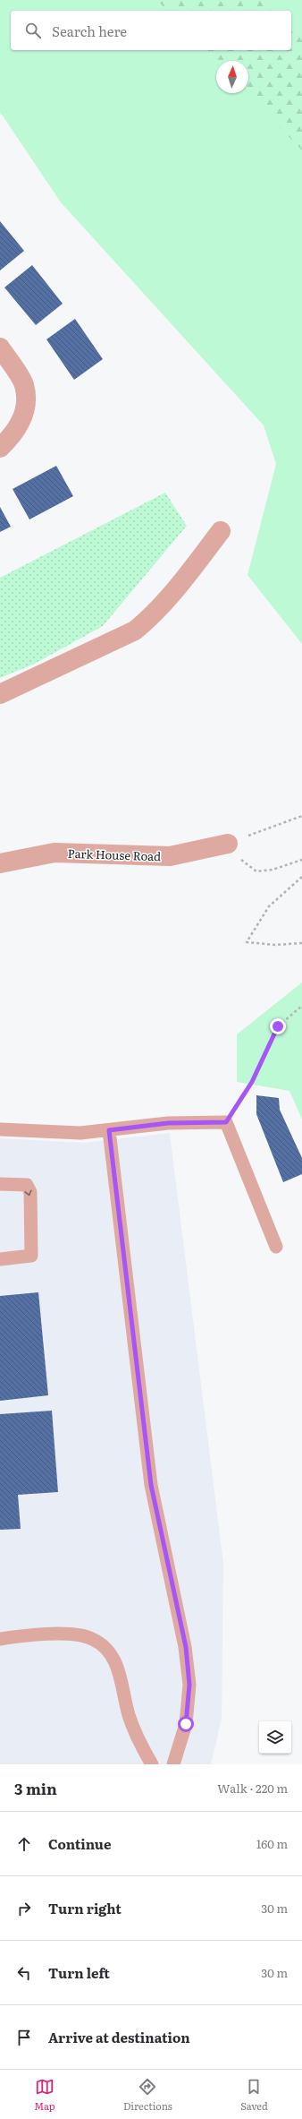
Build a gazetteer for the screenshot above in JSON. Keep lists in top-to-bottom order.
{
  "streets": {
    "street": ["Park House Road"]
  },
  "north": "top",
  "page": {
    "search": "Search here",
    "heading": ["3 min", "Walk · 220 m"],
    "list": [
      ["Continue", "160 m"],
      ["Turn right", "30 m"],
      ["Turn left", "30 m"],
      "Arrive at destination"
    ],
    "nav": ["Map", "Directions", "Saved"]
  }
}
